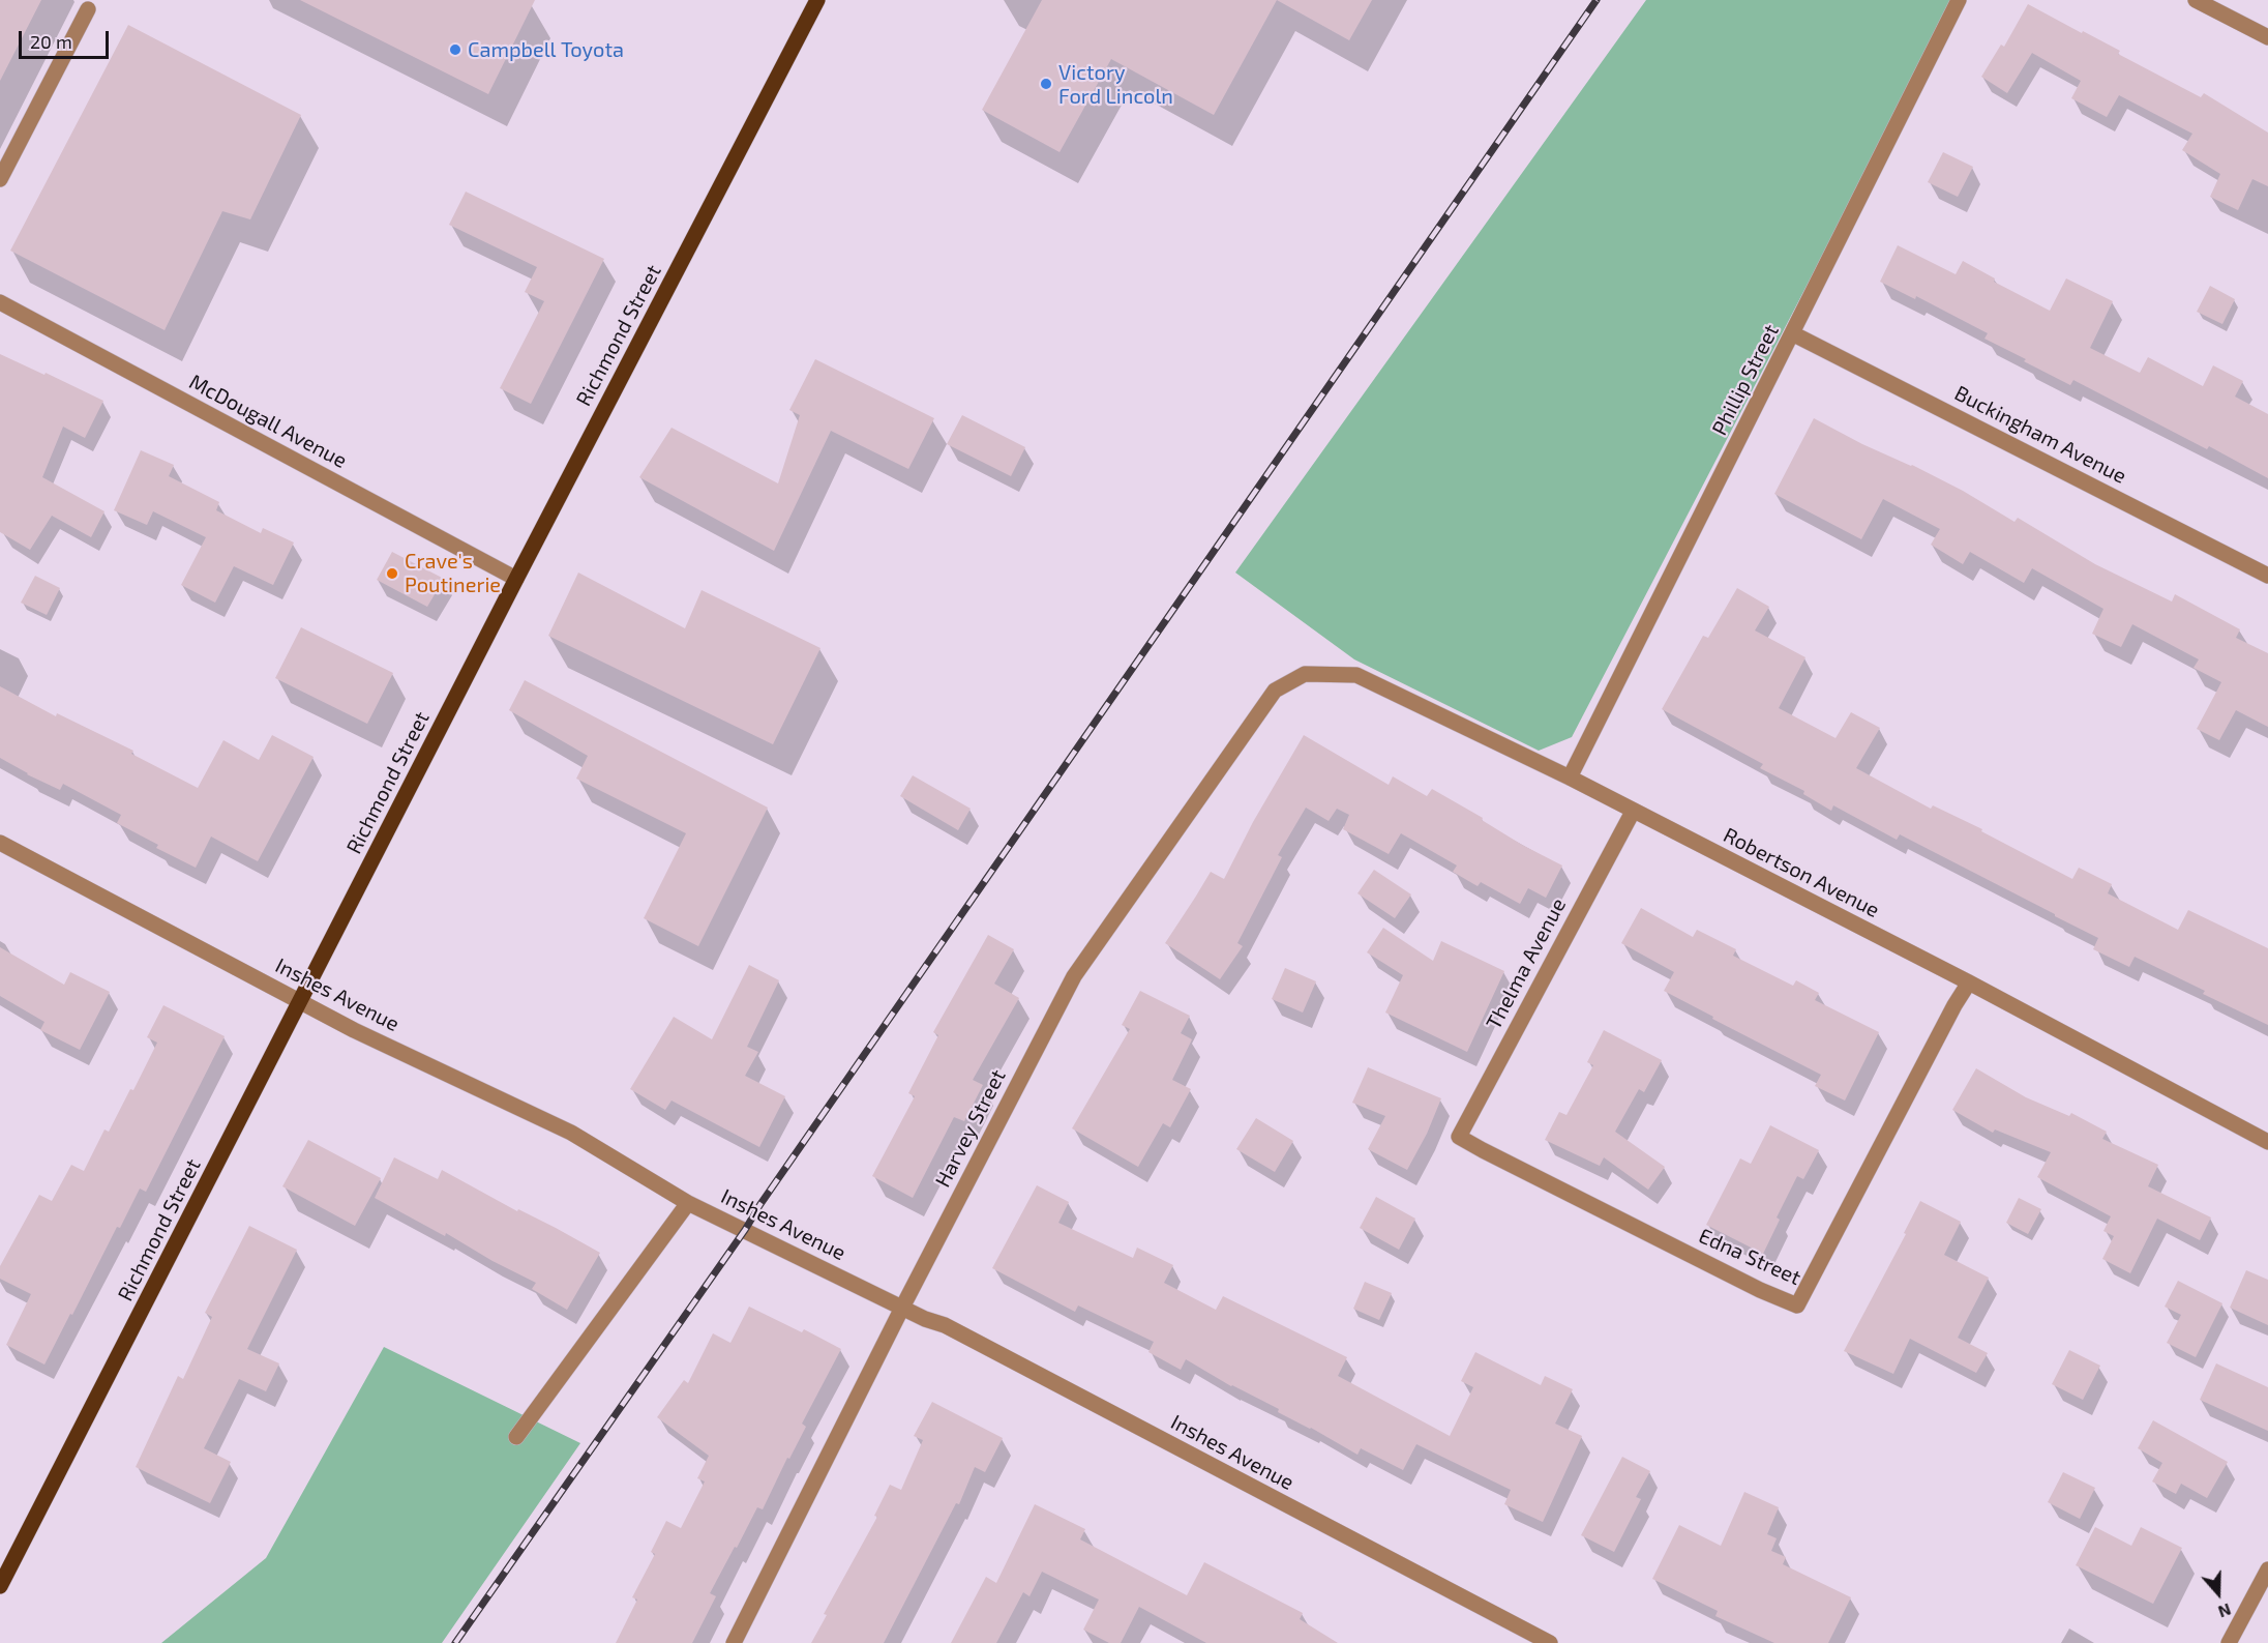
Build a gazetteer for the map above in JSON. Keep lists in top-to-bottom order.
{
  "streets": {
    "main road": ["Richmond Street"],
    "street": [
      "Phillip Street",
      "McDougall Avenue",
      "Buckingham Avenue",
      "Robertson Avenue",
      "Thelma Avenue",
      "Inshes Avenue",
      "Harvey Street",
      "Edna Street"
    ]
  },
  "crossings": [
    ["Richmond Street", "McDougall Avenue"],
    ["Richmond Street", "Inshes Avenue"],
    ["Phillip Street", "Buckingham Avenue"],
    ["Phillip Street", "Robertson Avenue"],
    ["Robertson Avenue", "Thelma Avenue"],
    ["Robertson Avenue", "Harvey Street"],
    ["Robertson Avenue", "Edna Street"],
    ["Thelma Avenue", "Edna Street"],
    ["Inshes Avenue", "Harvey Street"]
  ],
  "places": ["Campbell Toyota", "Victory Ford Lincoln", "Crave's Poutinerie"],
  "scale_bar": "20 m",
  "north": "bottom"
}
